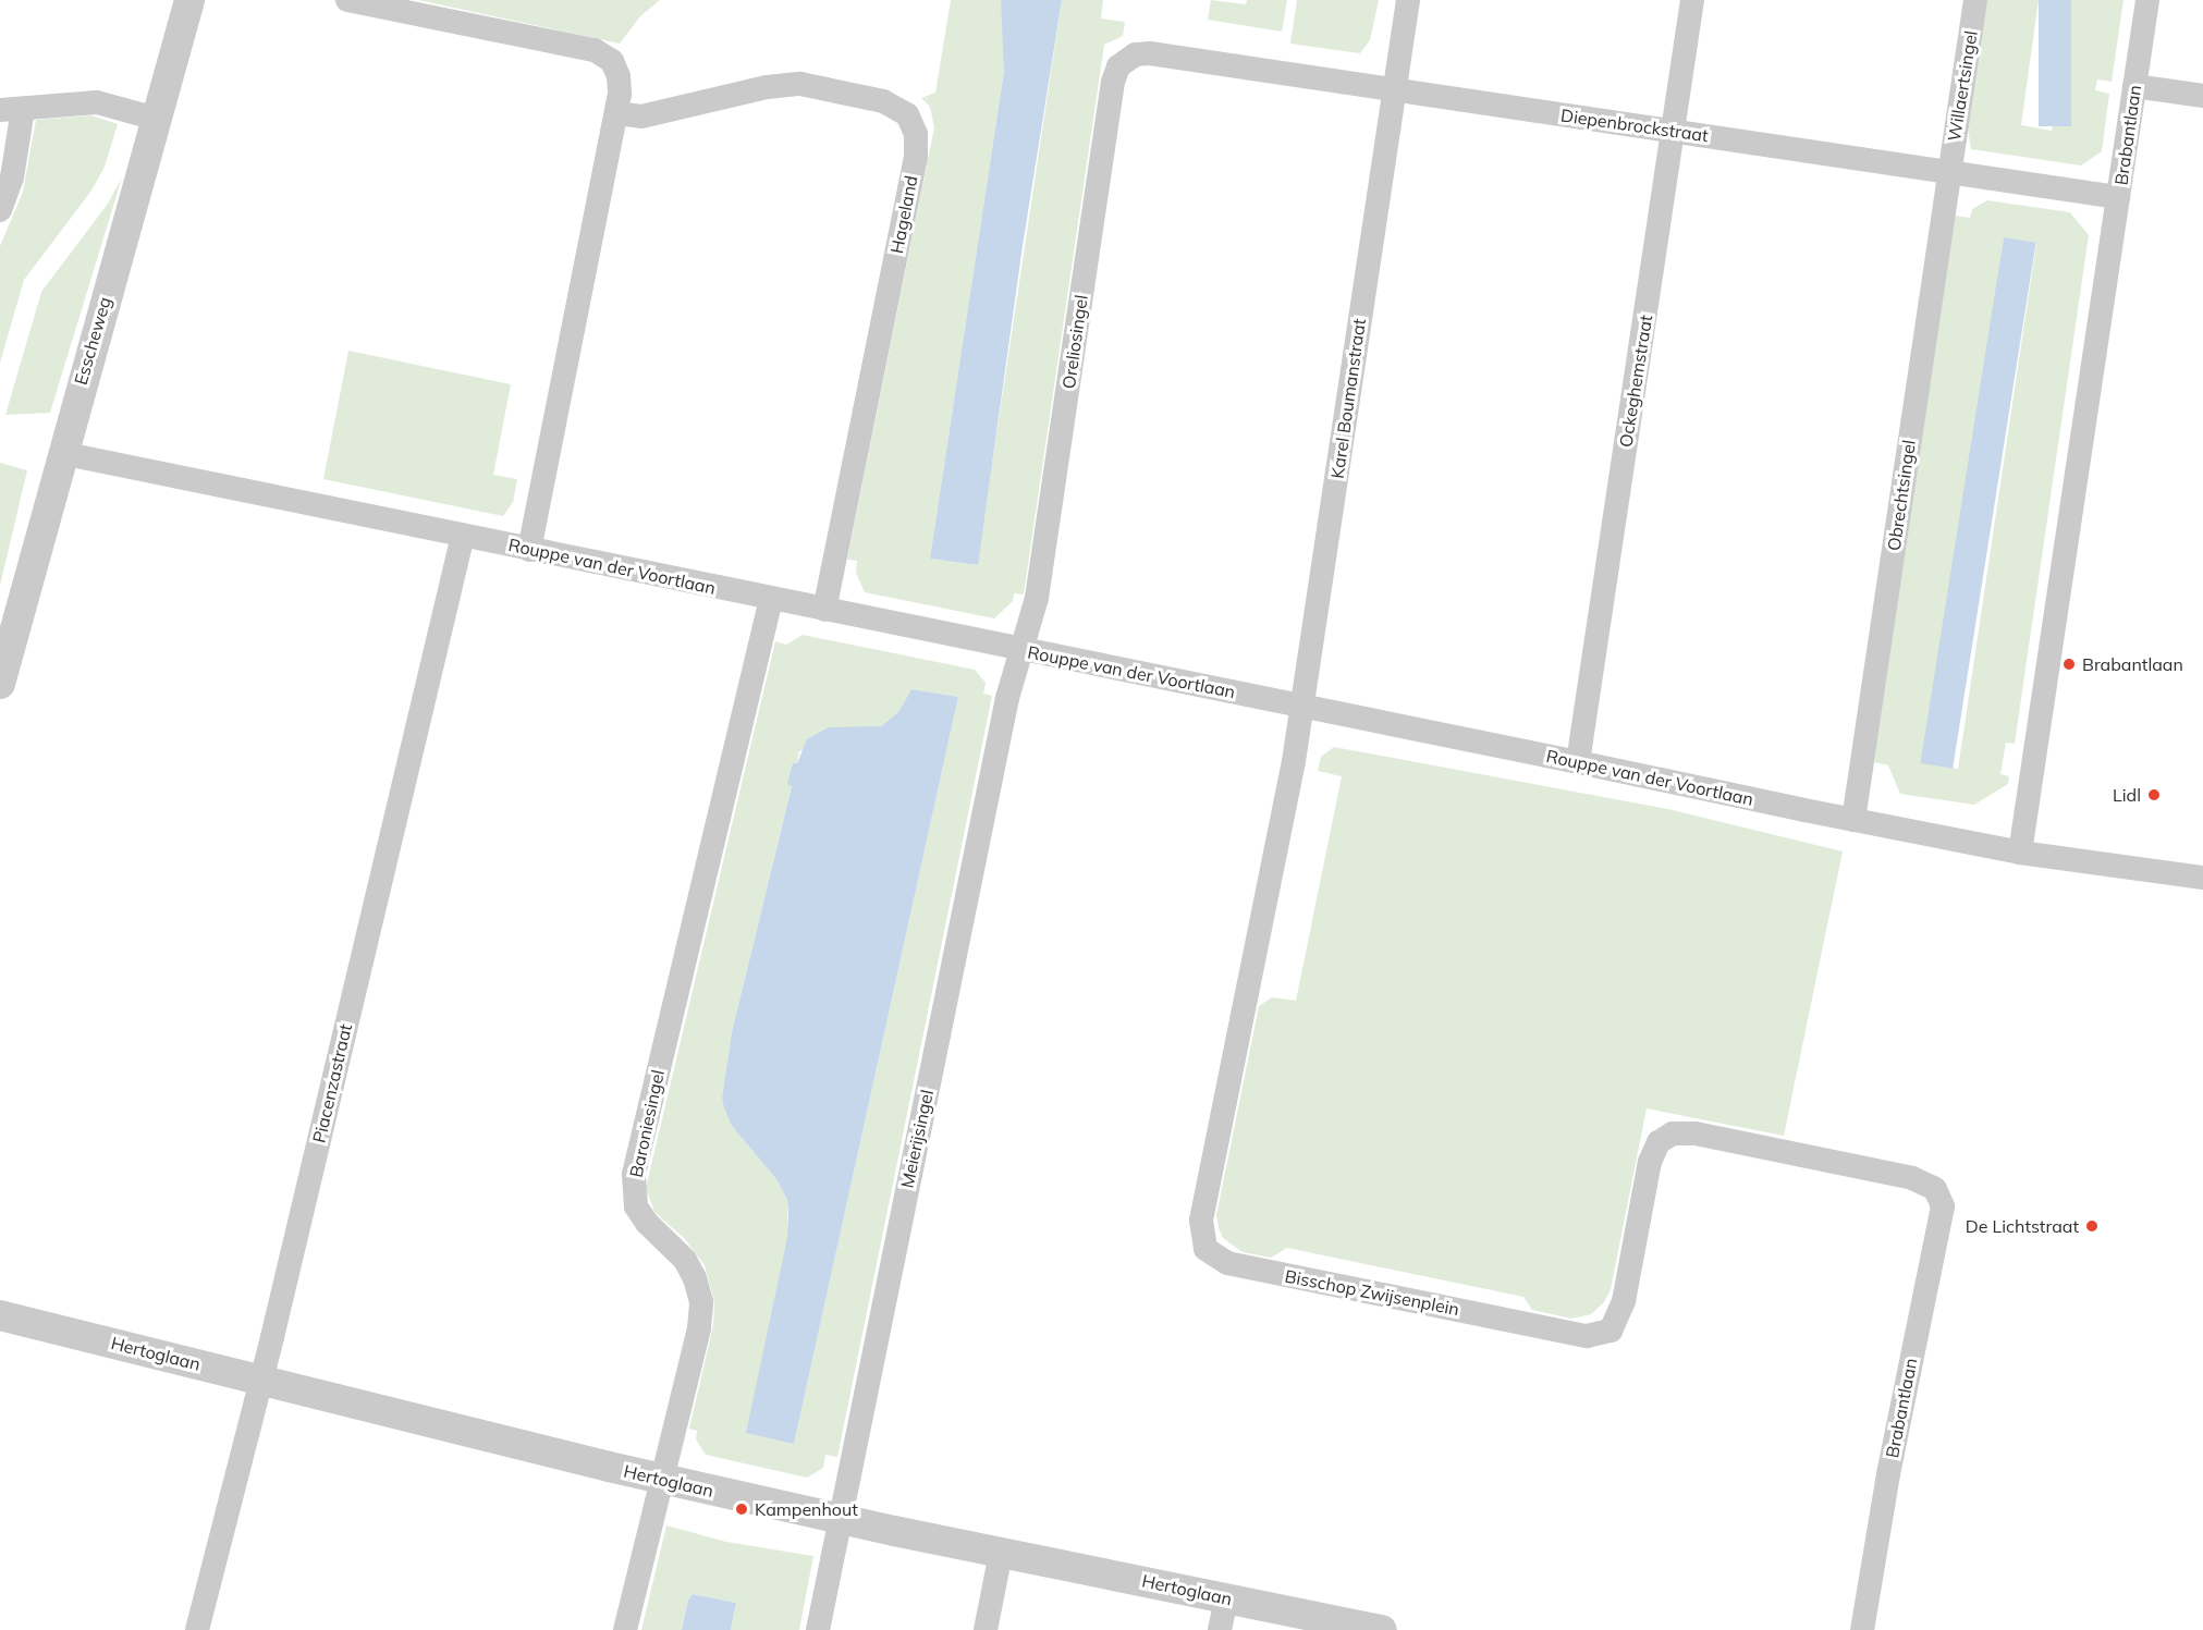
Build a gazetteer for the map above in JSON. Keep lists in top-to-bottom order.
{
  "streets": {
    "street": [
      "Willaertsingel",
      "Diepenbrockstraat",
      "Brabantlaan",
      "Hageland",
      "Esscheweg",
      "Oreliosingel",
      "Ockeghemstraat",
      "Karel Boumanstraat",
      "Obrechtsingel",
      "Rouppe van der Voortlaan",
      "Piacenzastraat",
      "Baroniesingel",
      "Meierijsingel",
      "Bisschop Zwijsenplein",
      "Hertoglaan"
    ]
  },
  "crossings": [
    ["Willaertsingel", "Diepenbrockstraat"],
    ["Willaertsingel", "Obrechtsingel"],
    ["Diepenbrockstraat", "Brabantlaan"],
    ["Diepenbrockstraat", "Oreliosingel"],
    ["Diepenbrockstraat", "Ockeghemstraat"],
    ["Diepenbrockstraat", "Karel Boumanstraat"],
    ["Diepenbrockstraat", "Obrechtsingel"],
    ["Brabantlaan", "Rouppe van der Voortlaan"],
    ["Brabantlaan", "Bisschop Zwijsenplein"],
    ["Hageland", "Rouppe van der Voortlaan"],
    ["Esscheweg", "Rouppe van der Voortlaan"],
    ["Oreliosingel", "Rouppe van der Voortlaan"],
    ["Oreliosingel", "Meierijsingel"],
    ["Ockeghemstraat", "Rouppe van der Voortlaan"],
    ["Karel Boumanstraat", "Rouppe van der Voortlaan"],
    ["Karel Boumanstraat", "Bisschop Zwijsenplein"],
    ["Obrechtsingel", "Rouppe van der Voortlaan"],
    ["Rouppe van der Voortlaan", "Piacenzastraat"],
    ["Rouppe van der Voortlaan", "Baroniesingel"],
    ["Rouppe van der Voortlaan", "Meierijsingel"],
    ["Rouppe van der Voortlaan", "Bisschop Zwijsenplein"],
    ["Piacenzastraat", "Hertoglaan"],
    ["Baroniesingel", "Hertoglaan"],
    ["Meierijsingel", "Hertoglaan"]
  ],
  "places": [
    "Brabantlaan",
    "Lidl",
    "De Lichtstraat",
    "Kampenhout"
  ]
}
